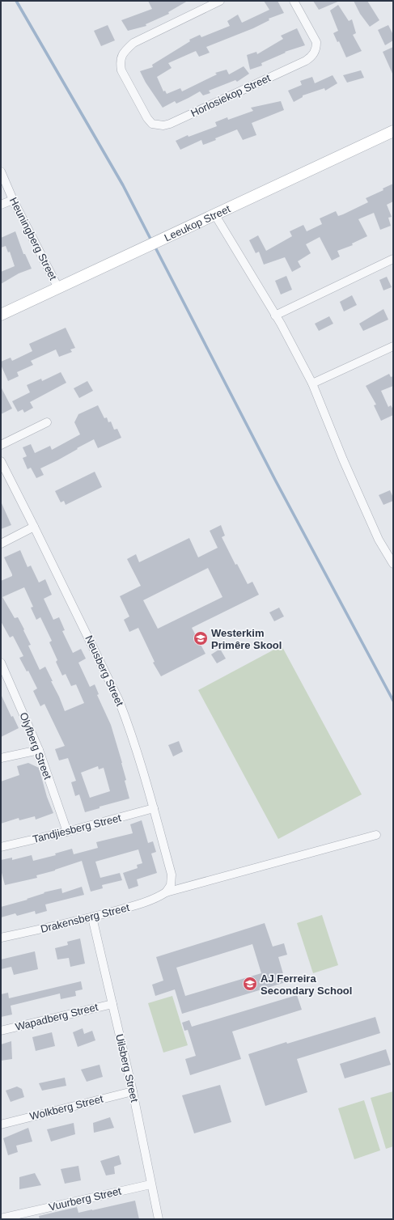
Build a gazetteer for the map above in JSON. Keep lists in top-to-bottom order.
{
  "streets": {
    "street": [
      "Horlosiekop Street",
      "Leeukop Street",
      "Heuningberg Street",
      "Neusberg Street",
      "Olyfberg Street",
      "Tandjiesberg Street",
      "Drakensberg Street",
      "Wapadberg Street",
      "Uilsberg Street",
      "Wolkberg Street",
      "Vuurberg Street"
    ]
  },
  "crossings": [
    ["Leeukop Street", "Heuningberg Street"],
    ["Neusberg Street", "Tandjiesberg Street"],
    ["Neusberg Street", "Drakensberg Street"],
    ["Olyfberg Street", "Tandjiesberg Street"],
    ["Drakensberg Street", "Uilsberg Street"],
    ["Wapadberg Street", "Uilsberg Street"],
    ["Uilsberg Street", "Wolkberg Street"],
    ["Uilsberg Street", "Vuurberg Street"]
  ],
  "places": {
    "school or university": ["Westerkim Primêre Skool", "AJ Ferreira Secondary School"]
  }
}
